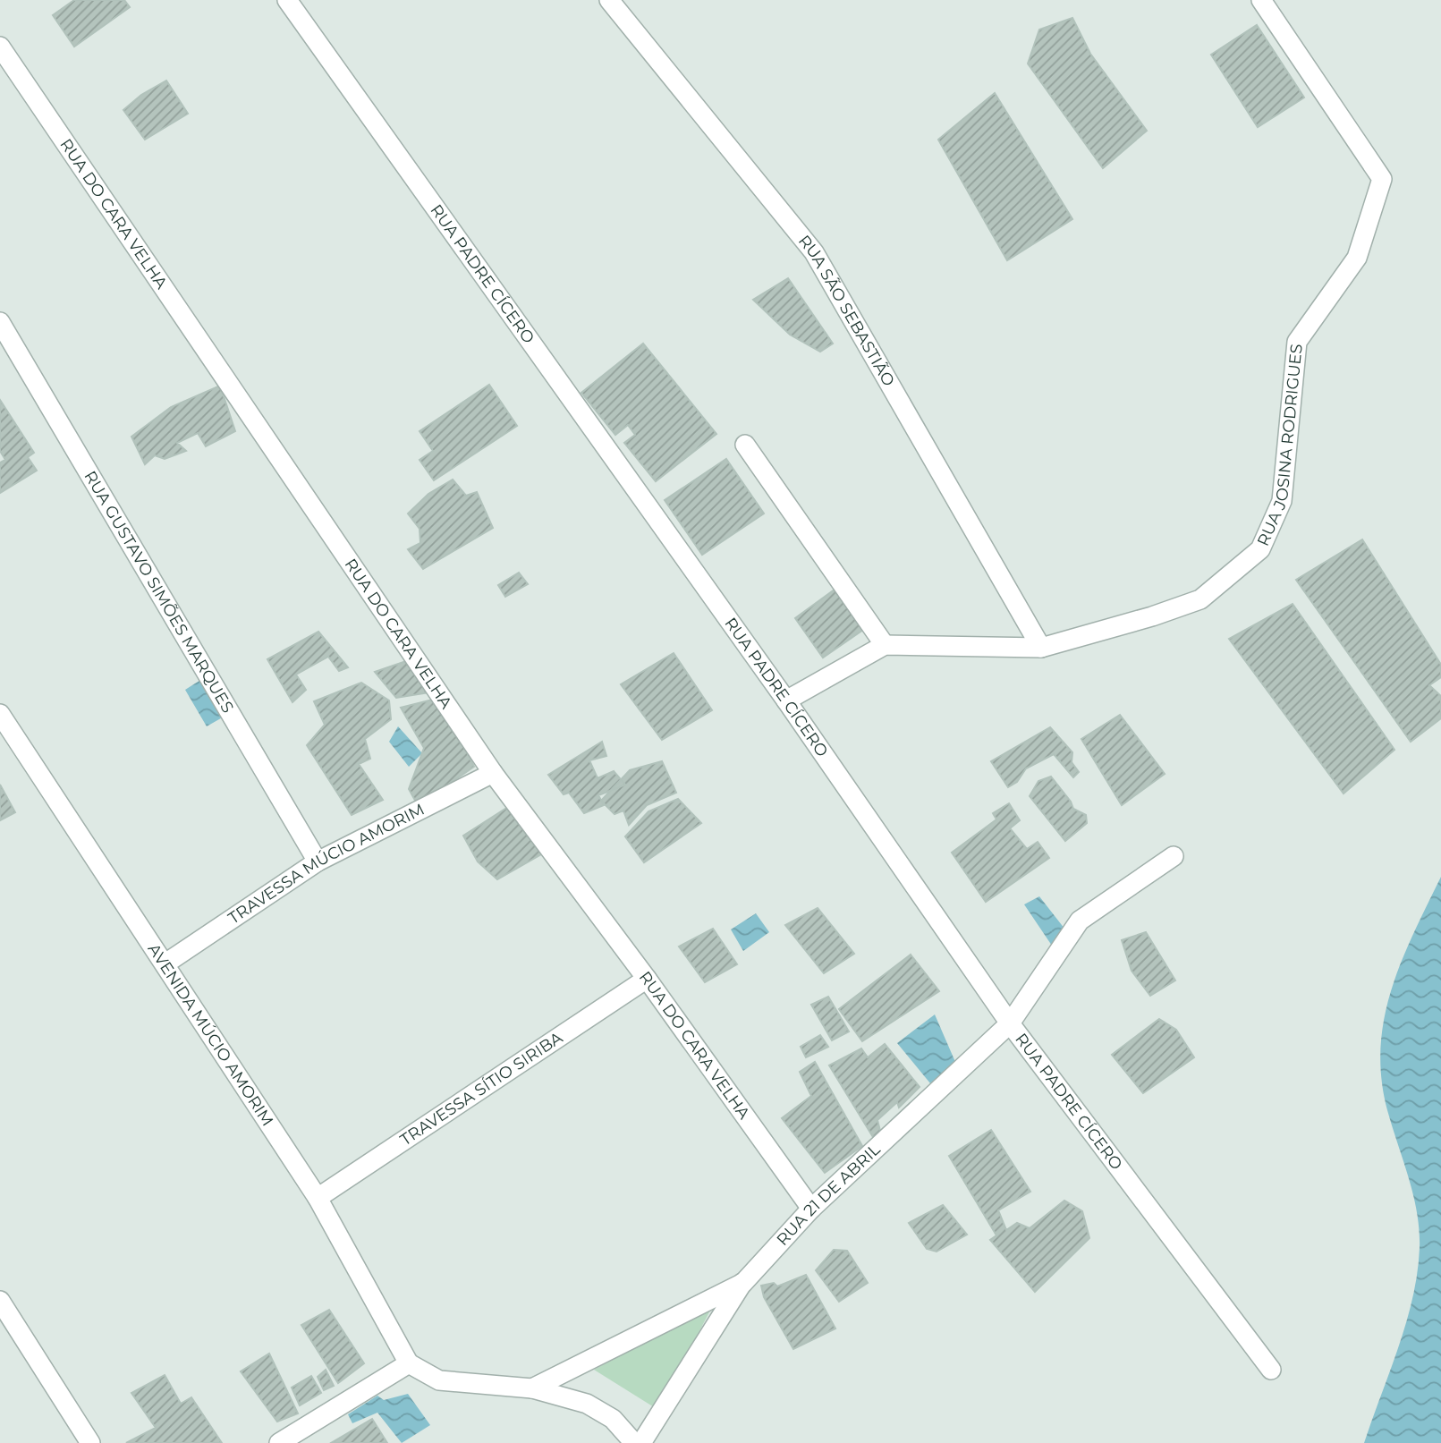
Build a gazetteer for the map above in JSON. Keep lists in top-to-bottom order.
{
  "streets": {
    "street": [
      "RUA DO CARA VELHA",
      "RUA PADRE CÍCERO",
      "RUA SÃO SEBASTIÃO",
      "RUA JOSINA RODRIGUES",
      "RUA GUSTAVO SIMÕES MARQUES",
      "TRAVESSA MÚCIO AMORIM",
      "AVENIDA MÚCIO AMORIM",
      "TRAVESSA SÍTIO SIRIBA",
      "RUA 21 DE ABRIL"
    ]
  },
  "crossings": [
    ["RUA DO CARA VELHA", "TRAVESSA MÚCIO AMORIM"],
    ["RUA DO CARA VELHA", "TRAVESSA SÍTIO SIRIBA"],
    ["RUA DO CARA VELHA", "RUA 21 DE ABRIL"],
    ["RUA PADRE CÍCERO", "RUA 21 DE ABRIL"],
    ["RUA SÃO SEBASTIÃO", "RUA JOSINA RODRIGUES"],
    ["RUA GUSTAVO SIMÕES MARQUES", "TRAVESSA MÚCIO AMORIM"],
    ["TRAVESSA MÚCIO AMORIM", "AVENIDA MÚCIO AMORIM"],
    ["AVENIDA MÚCIO AMORIM", "TRAVESSA SÍTIO SIRIBA"]
  ]
}
